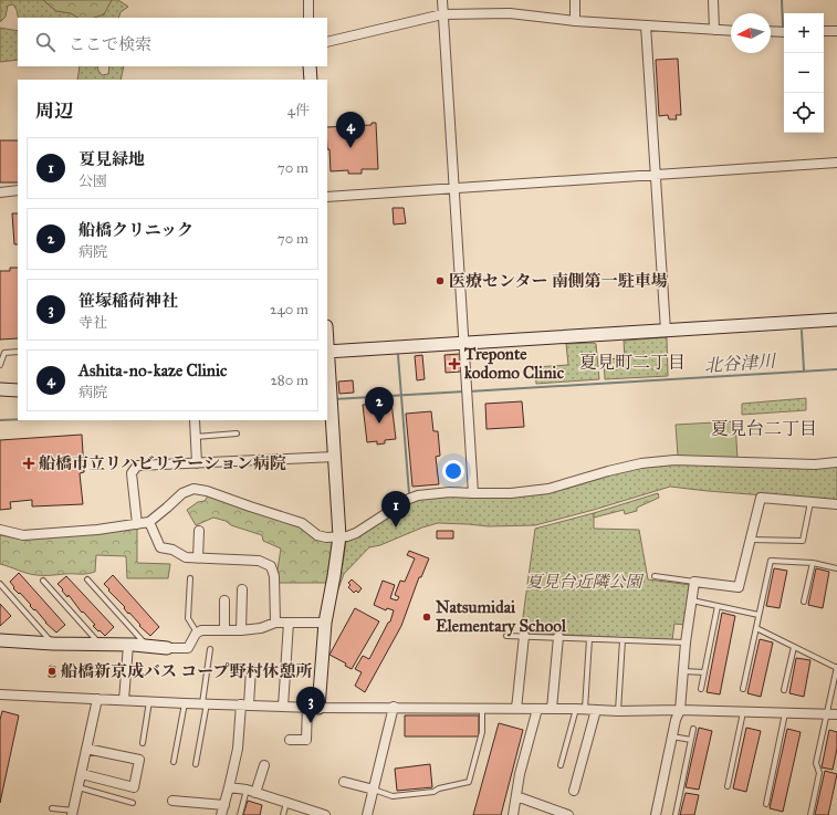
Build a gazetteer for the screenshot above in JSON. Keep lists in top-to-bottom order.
{
  "districts": ["夏見町二丁目", "夏見台二丁目"],
  "water": ["北谷津川"],
  "parks": ["夏見台近隣公園"],
  "places": {
    "other": ["医療センター 南側第一駐車場", "Natsumidai Elementary School", "船橋新京成バス コープ野村休憩所"],
    "health": ["Treponte kodomo Clinic", "船橋市立リハビリテーション病院"]
  },
  "north": "left",
  "page": {
    "map_buttons": ["+", "−"],
    "search": "ここで検索",
    "heading": ["周辺", "4件"],
    "pins": [
      "4",
      "2",
      "1",
      "3"
    ],
    "list": [
      {
        "mark": "1",
        "name": "夏見緑地",
        "note": "公園",
        "value": "70 m"
      },
      {
        "mark": "2",
        "name": "船橋クリニック",
        "note": "病院",
        "value": "70 m"
      },
      {
        "mark": "3",
        "name": "笹塚稲荷神社",
        "note": "寺社",
        "value": "240 m"
      },
      {
        "mark": "4",
        "name": "Ashita-no-kaze Clinic",
        "note": "病院",
        "value": "280 m"
      }
    ]
  }
}
